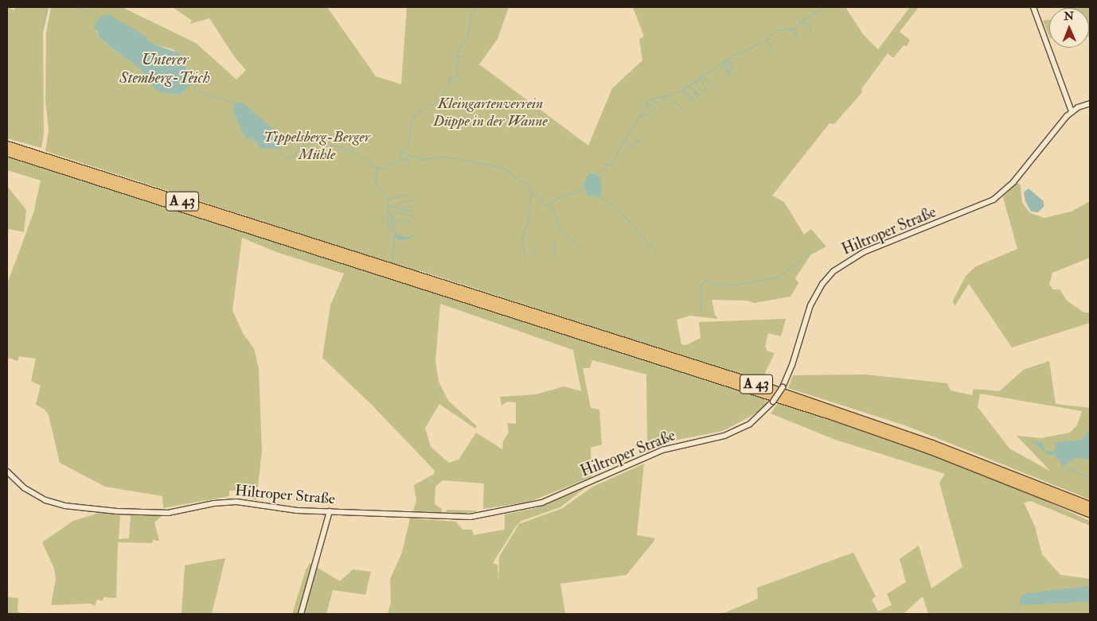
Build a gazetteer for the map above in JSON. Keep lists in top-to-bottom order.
{
  "streets": {
    "highway": ["A 43"],
    "street": ["Hiltroper Straße"]
  },
  "water": ["Unterer Stemberg-Teich"],
  "parks": ["Kleingartenverrein Düppe in der Wanne", "Tippelsberg-Berger Mühle"],
  "north": "top"
}
